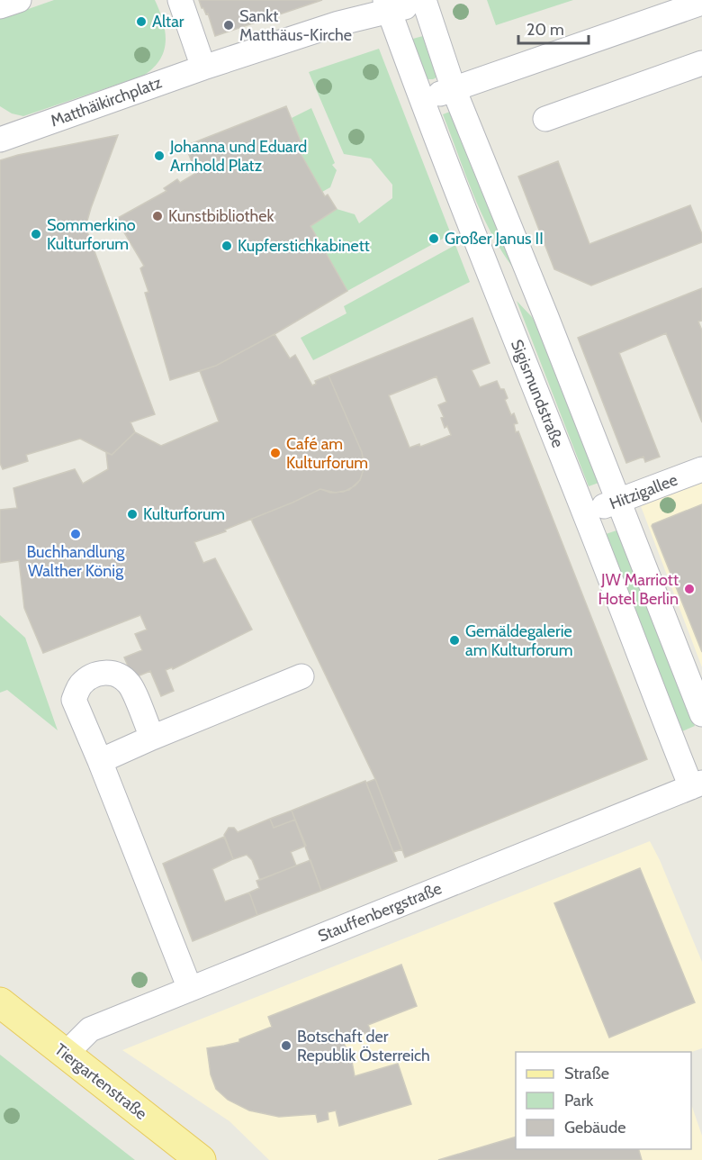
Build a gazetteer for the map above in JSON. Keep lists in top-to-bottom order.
{
  "streets": {
    "main road": ["Tiergartenstraße"],
    "street": [
      "Matthäikirchplatz",
      "Sigismundstraße",
      "Hitzigallee",
      "Stauffenbergstraße"
    ]
  },
  "crossings": [
    ["Matthäikirchplatz", "Sigismundstraße"],
    ["Sigismundstraße", "Hitzigallee"],
    ["Sigismundstraße", "Stauffenbergstraße"],
    ["Stauffenbergstraße", "Tiergartenstraße"]
  ],
  "places": [
    "Altar",
    "Sankt Matthäus-Kirche",
    "Johanna und Eduard Arnhold Platz",
    "Kunstbibliothek",
    "Sommerkino Kulturforum",
    "Großer Janus II",
    "Kupferstichkabinett",
    "Café am Kulturforum",
    "Kulturforum",
    "Buchhandlung Walther König",
    "JW Marriott Hotel Berlin",
    "Gemäldegalerie am Kulturforum",
    "Botschaft der Republik Österreich"
  ],
  "legend": ["Straße", "Park", "Gebäude"],
  "scale_bar": "20 m"
}
